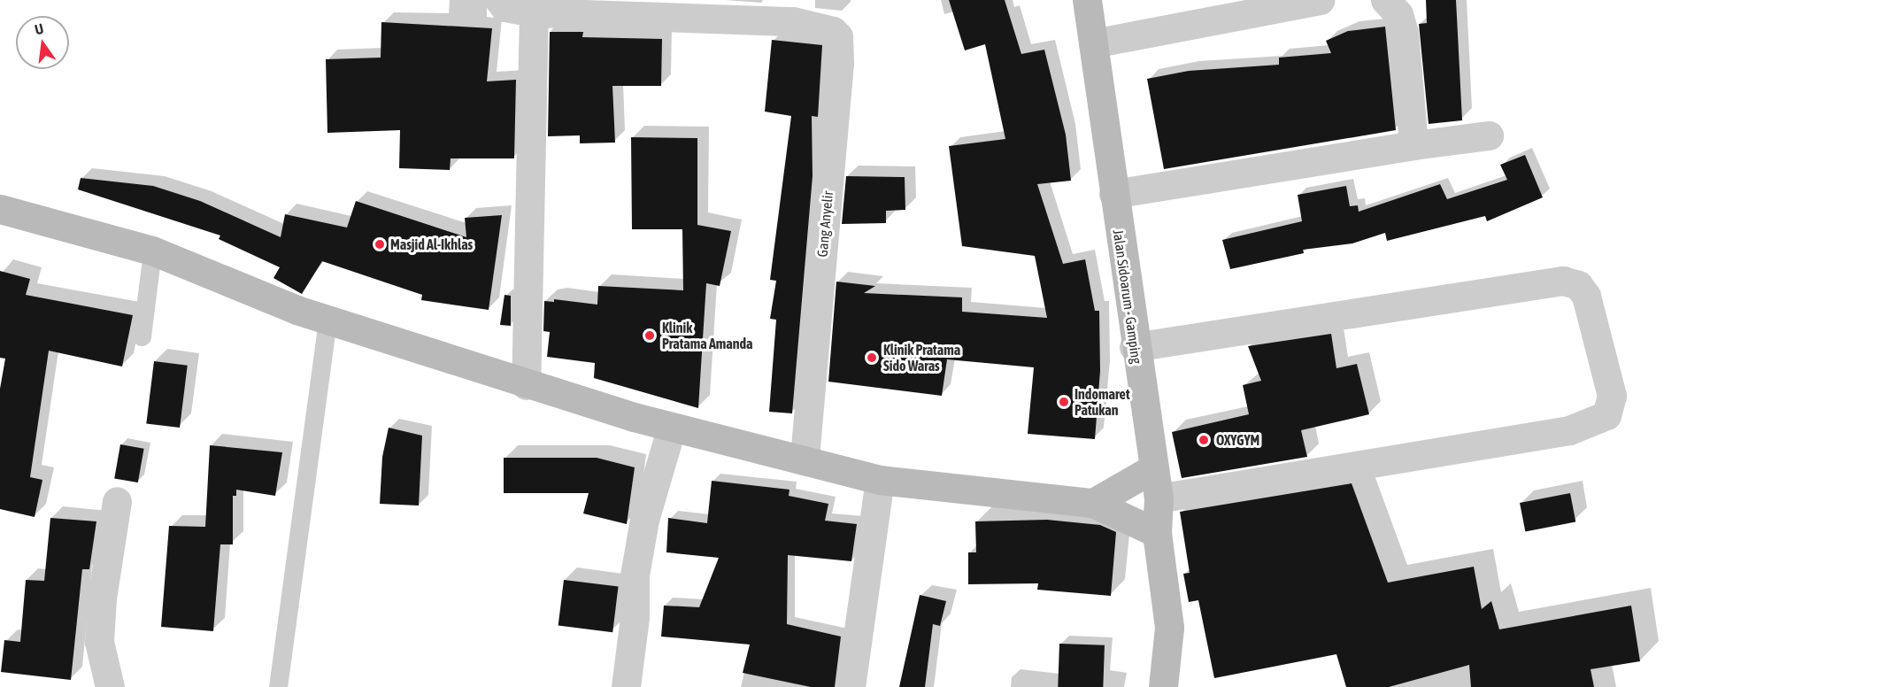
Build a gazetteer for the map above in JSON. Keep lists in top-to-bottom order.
{
  "streets": {
    "main road": ["Jalan Sidoarum - Gamping"],
    "street": ["Gang Anyelir"]
  },
  "places": [
    "Masjid Al-Ikhlas",
    "Klinik Pratama Amanda",
    "Klinik Pratama Sido Waras",
    "Indomaret Patukan",
    "OXYGYM"
  ],
  "north": "top"
}
